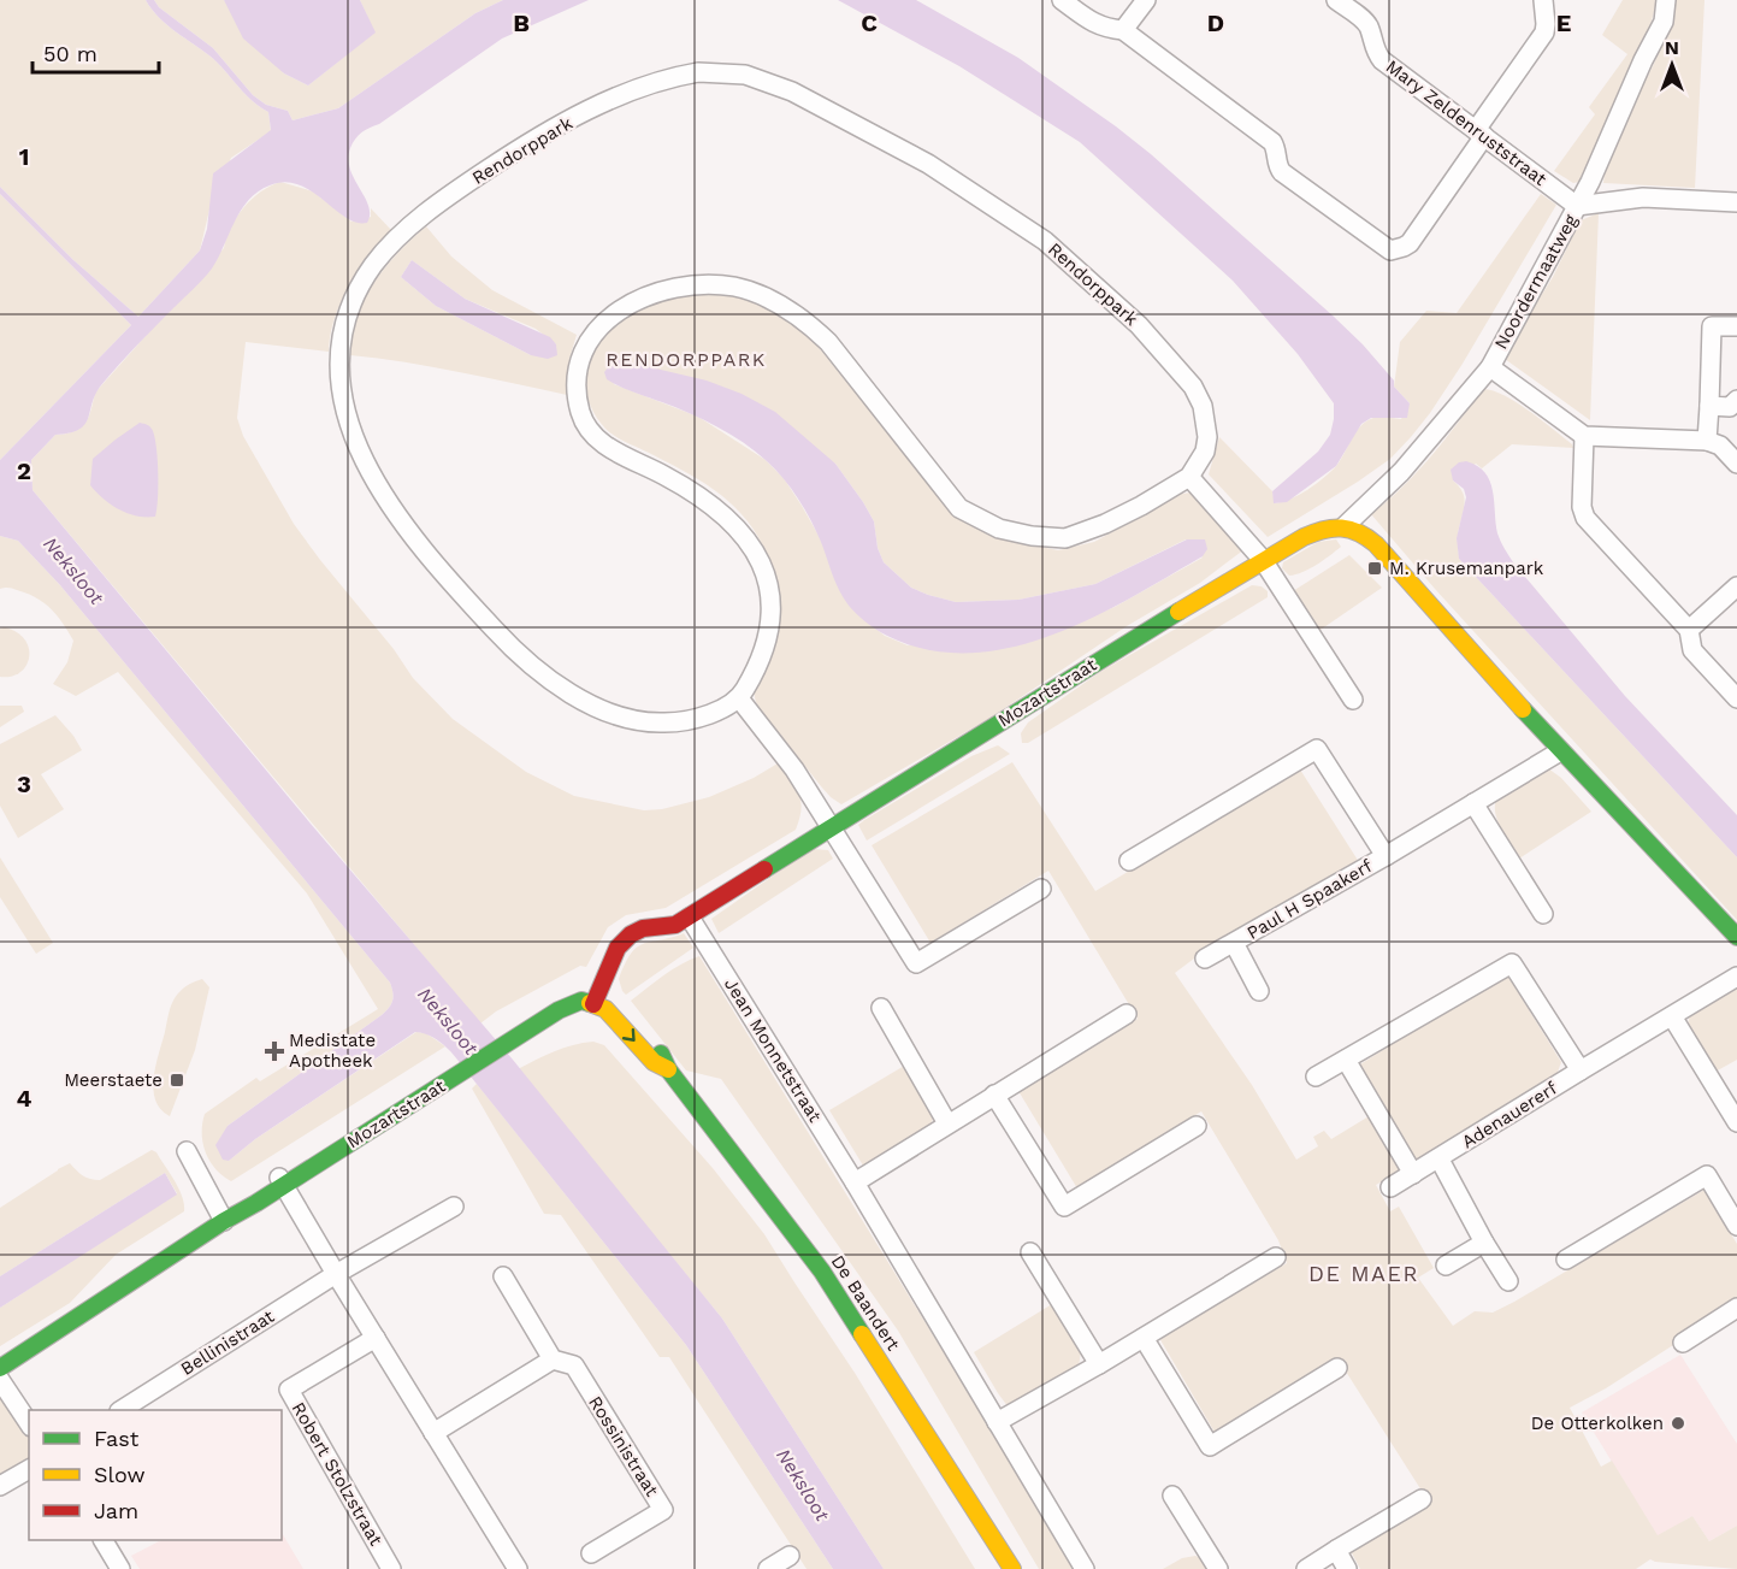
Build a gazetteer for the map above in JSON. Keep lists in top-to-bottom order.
{
  "streets": {
    "street": [
      "Mary Zeldenruststraat",
      "Rendorppark",
      "Noordermaatweg",
      "Mozartstraat",
      "Paul H Spaakerf",
      "Jean Monnetstraat",
      "Adenauererf",
      "De Baandert",
      "Bellinistraat",
      "Rossinistraat",
      "Robert Stolzstraat"
    ]
  },
  "crossings": [
    ["Mary Zeldenruststraat", "Noordermaatweg"],
    ["Noordermaatweg", "Mozartstraat"],
    ["Mozartstraat", "Jean Monnetstraat"],
    ["Mozartstraat", "De Baandert"]
  ],
  "districts": ["RENDORPPARK", "DE MAER"],
  "water": ["Neksloot"],
  "places": {
    "transit": ["M. Krusemanpark", "Meerstaete"],
    "health": ["Medistate Apotheek"],
    "other": ["De Otterkolken"]
  },
  "legend": ["Fast", "Slow", "Jam"],
  "scale_bar": "50 m",
  "north": "top",
  "grid": {
    "columns": [
      "B",
      "C",
      "D",
      "E"
    ],
    "rows": [
      "1",
      "2",
      "3",
      "4"
    ]
  }
}
